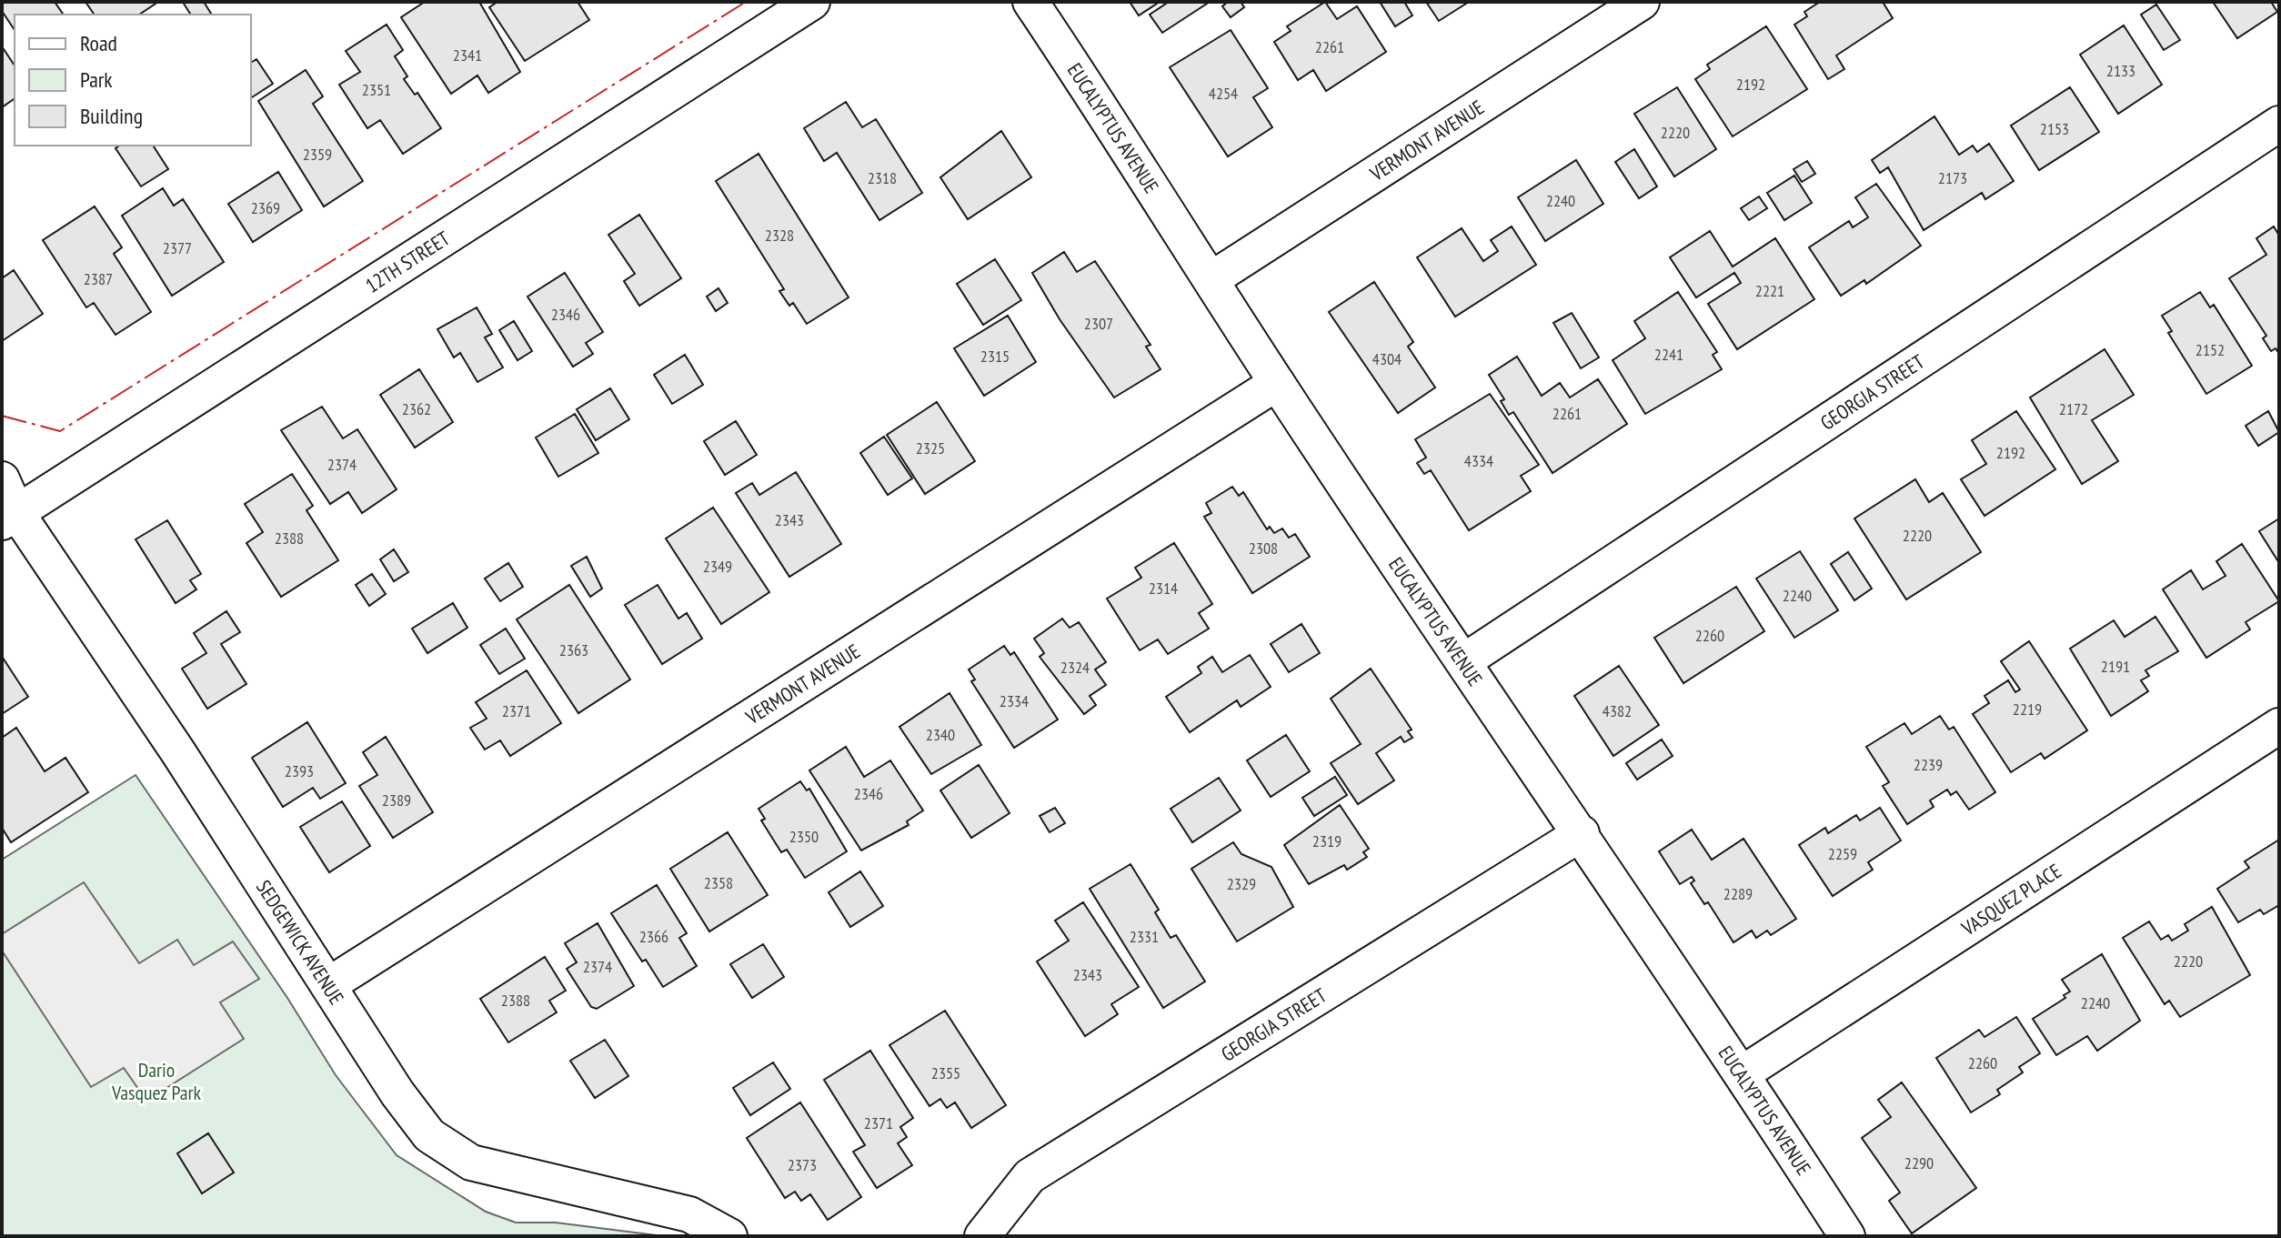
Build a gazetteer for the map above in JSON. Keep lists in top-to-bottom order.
{
  "streets": {
    "street": [
      "EUCALYPTUS AVENUE",
      "VERMONT AVENUE",
      "12TH STREET",
      "GEORGIA STREET",
      "VASQUEZ PLACE",
      "SEDGEWICK AVENUE"
    ]
  },
  "crossings": [
    ["EUCALYPTUS AVENUE", "VERMONT AVENUE"],
    ["EUCALYPTUS AVENUE", "GEORGIA STREET"],
    ["EUCALYPTUS AVENUE", "VASQUEZ PLACE"],
    ["VERMONT AVENUE", "SEDGEWICK AVENUE"],
    ["12TH STREET", "SEDGEWICK AVENUE"]
  ],
  "parks": ["Dario Vasquez Park"],
  "house_numbers": [
    "2261",
    "2341",
    "2133",
    "2192",
    "2351",
    "4254",
    "2153",
    "2220",
    "2359",
    "2318",
    "2173",
    "2240",
    "2369",
    "2328",
    "2377",
    "2387",
    "2221",
    "2346",
    "2307",
    "2152",
    "2241",
    "2315",
    "4304",
    "2362",
    "2172",
    "2261",
    "2325",
    "2192",
    "4334",
    "2374",
    "2343",
    "2220",
    "2388",
    "2308",
    "2349",
    "2314",
    "2240",
    "2260",
    "2363",
    "2191",
    "2324",
    "2334",
    "2219",
    "2371",
    "4382",
    "2340",
    "2239",
    "2393",
    "2346",
    "2389",
    "2350",
    "2319",
    "2259",
    "2358",
    "2329",
    "2289",
    "2366",
    "2331",
    "2220",
    "2374",
    "2343",
    "2388",
    "2240",
    "2260",
    "2355",
    "2371",
    "2290",
    "2373"
  ],
  "legend": ["Road", "Park", "Building"]
}
